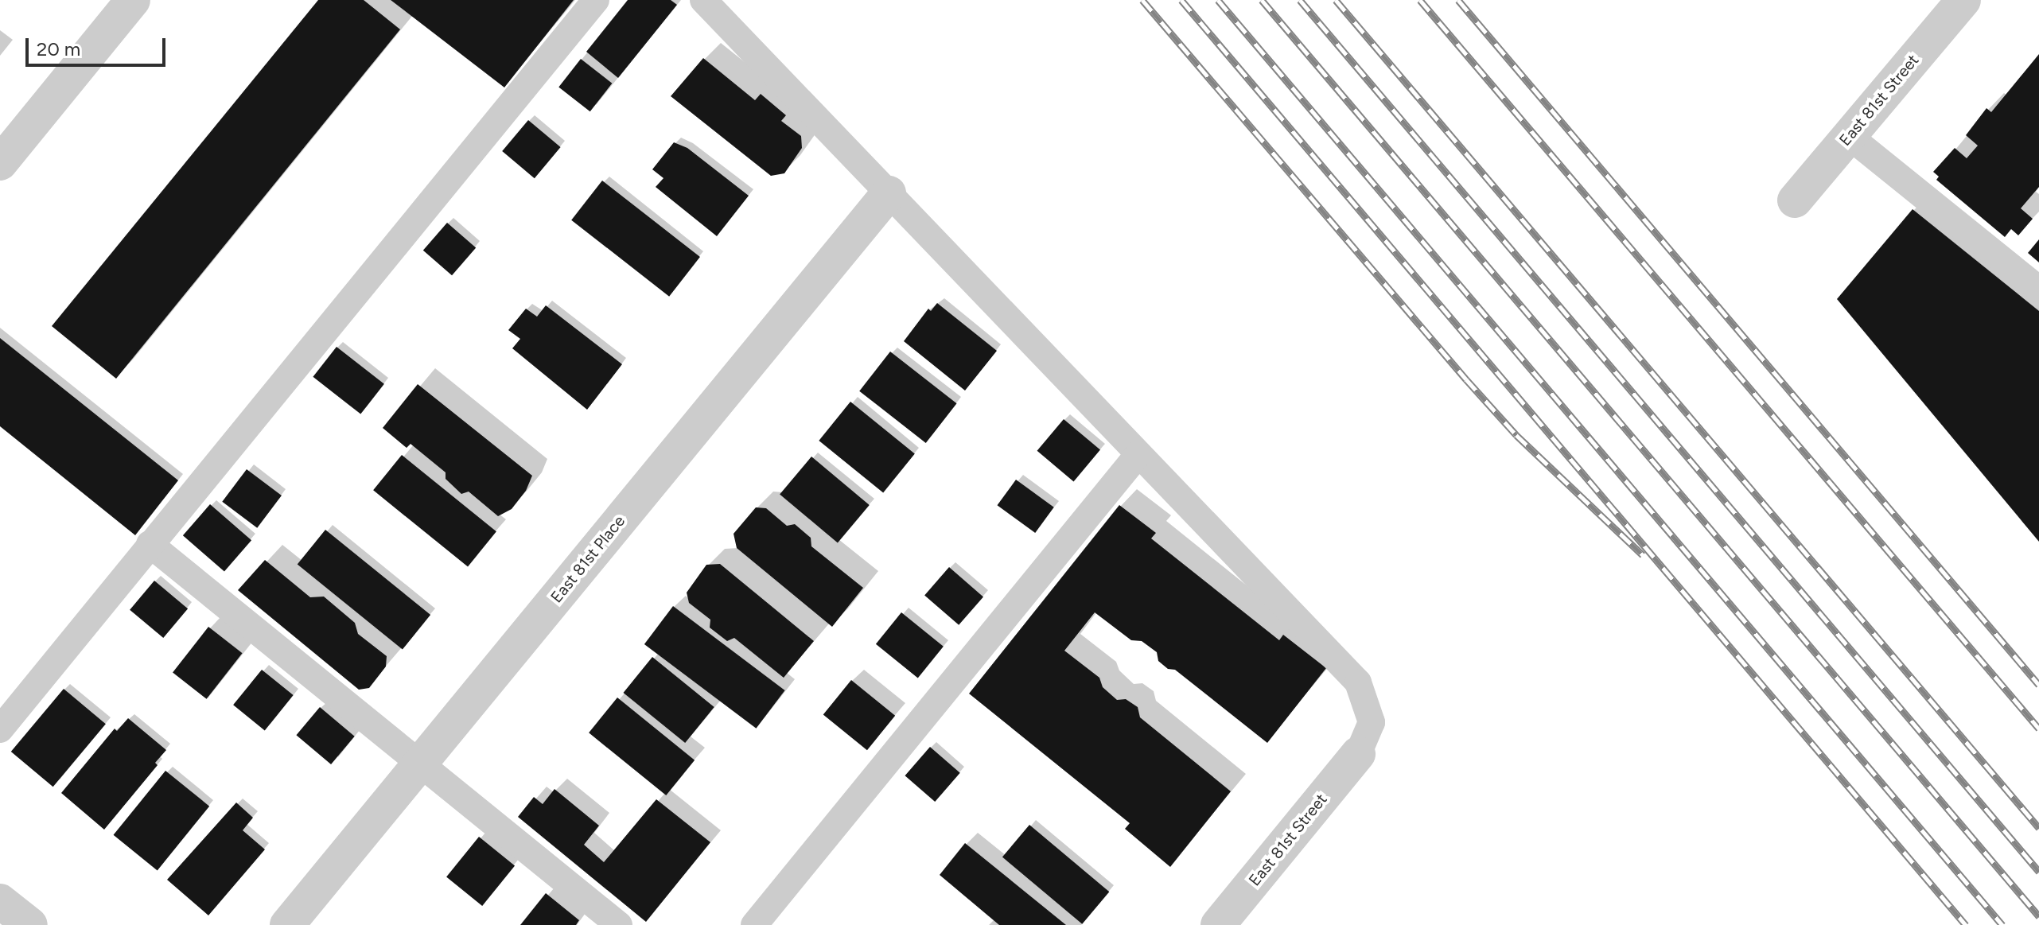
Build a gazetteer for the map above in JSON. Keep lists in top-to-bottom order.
{
  "streets": {
    "street": ["East 81st Street", "East 81st Place"]
  },
  "scale_bar": "20 m"
}
